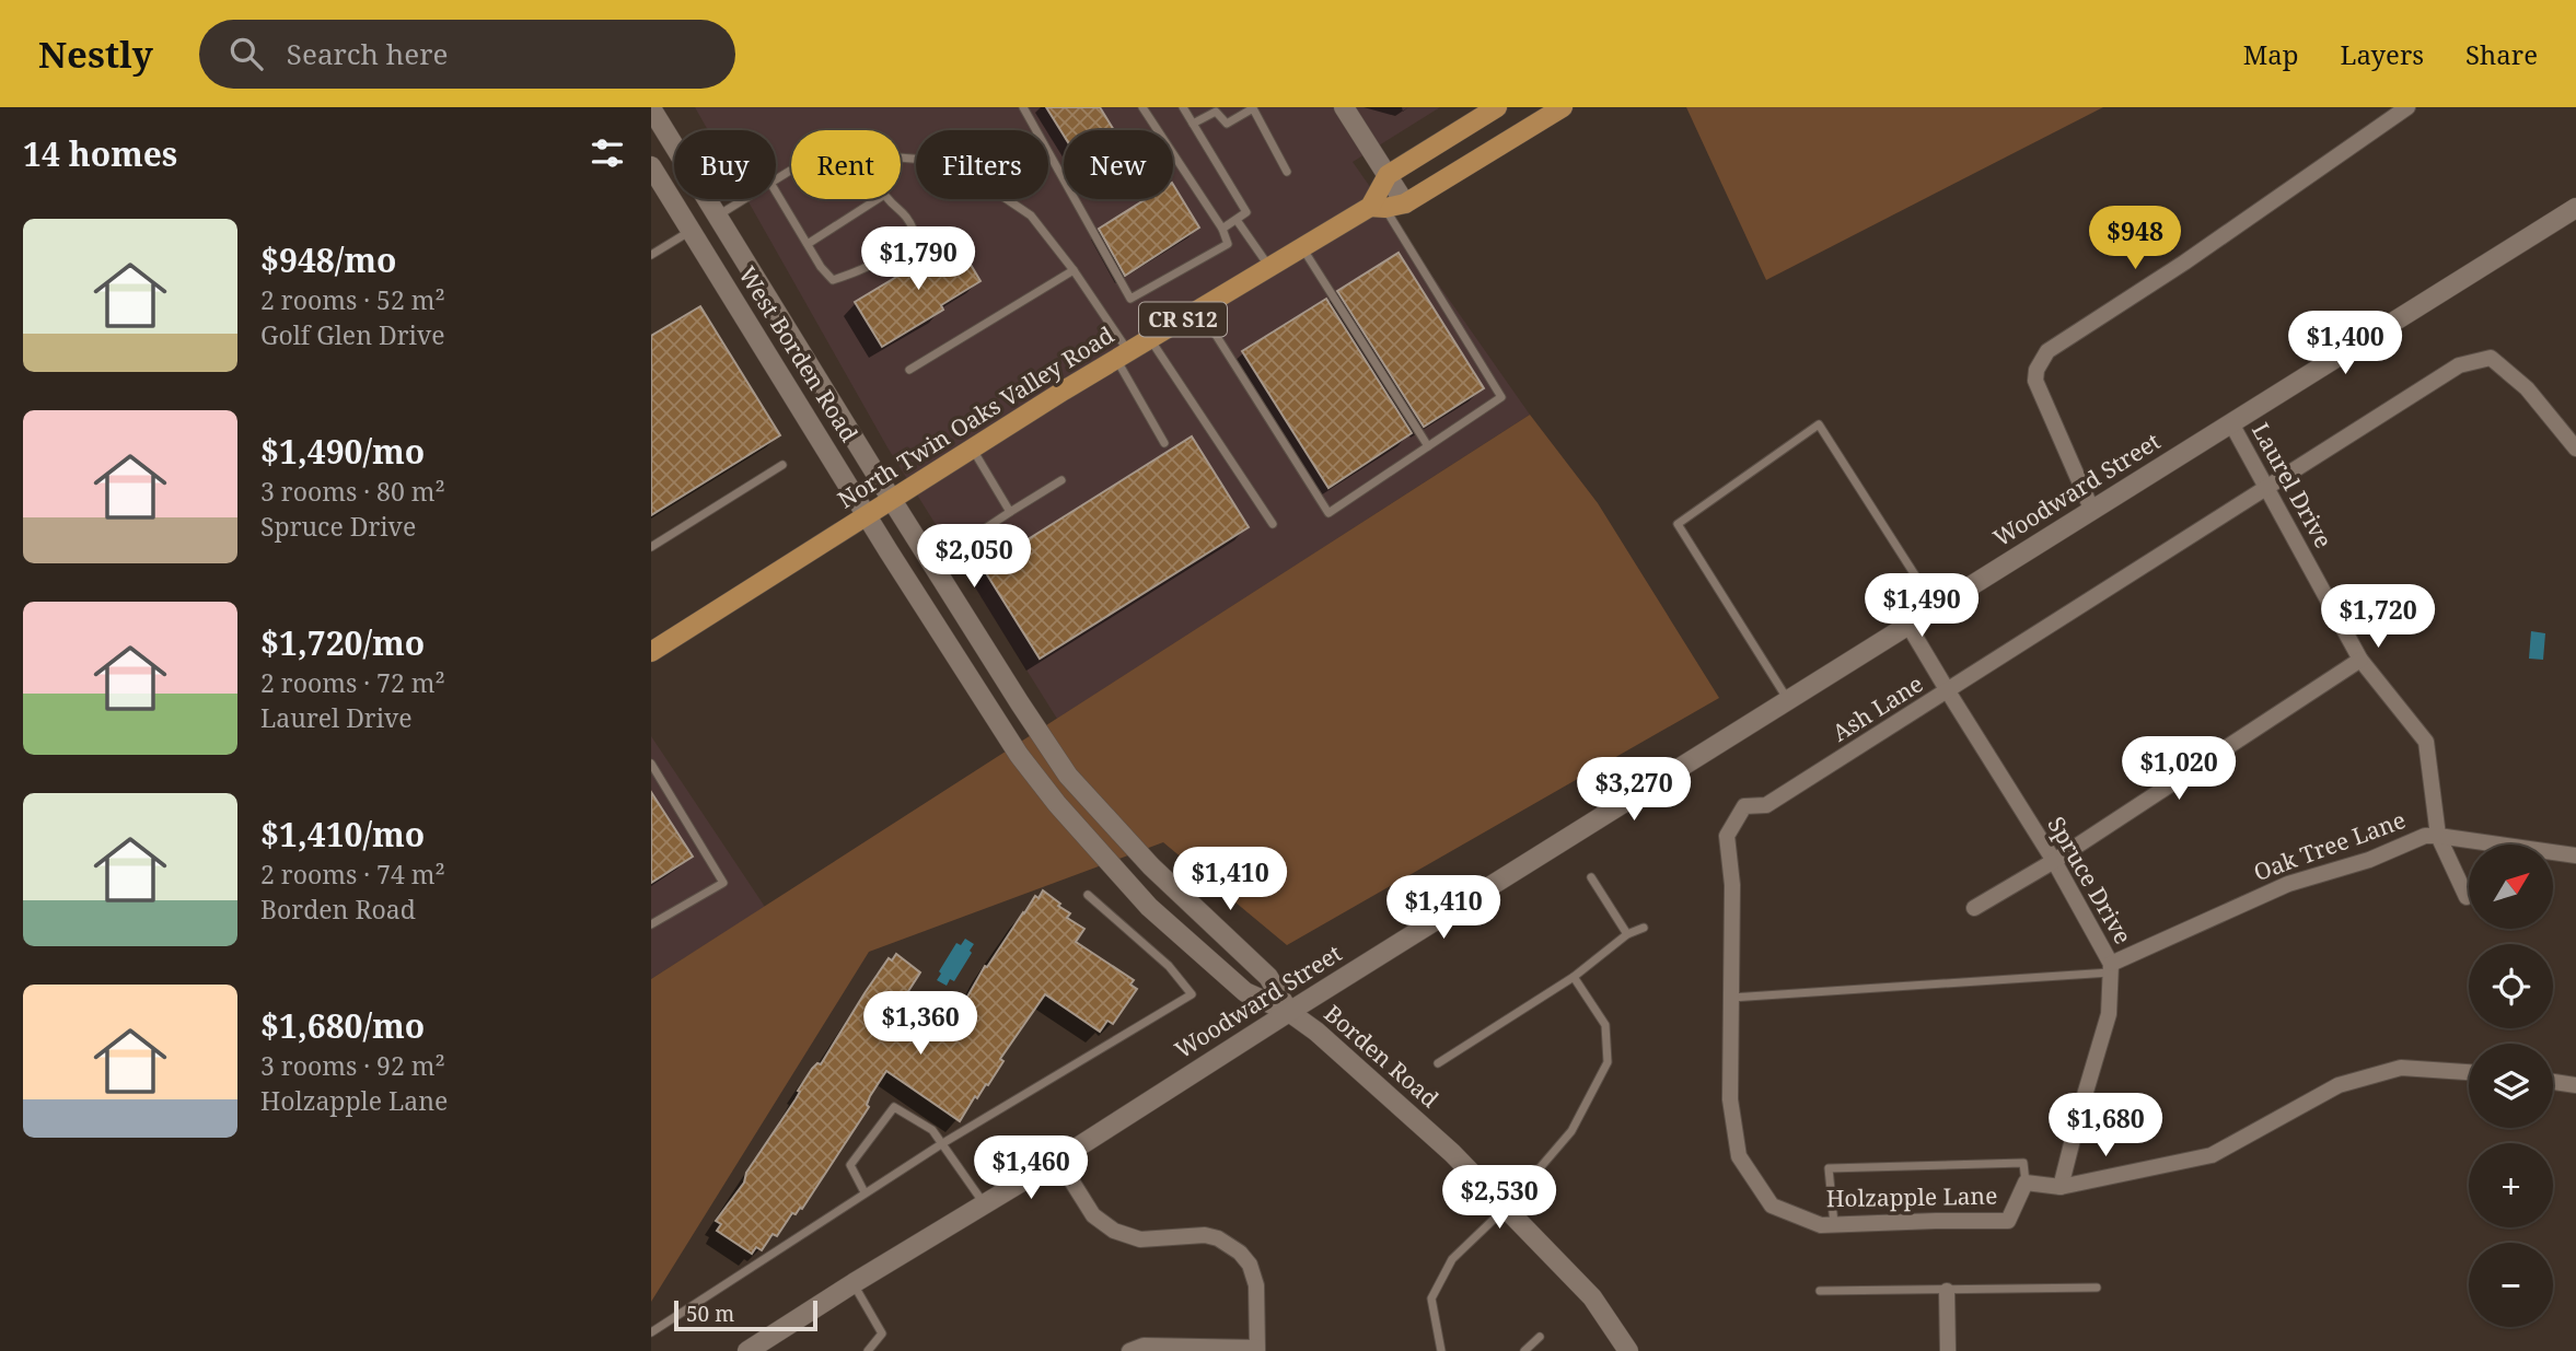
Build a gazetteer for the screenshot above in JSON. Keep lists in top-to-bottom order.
{
  "streets": {
    "main road": [
      "CR S12",
      "West Borden Road",
      "North Twin Oaks Valley Road",
      "Woodward Street",
      "Borden Road"
    ],
    "street": [
      "Laurel Drive",
      "Ash Lane",
      "Oak Tree Lane",
      "Spruce Drive",
      "Holzapple Lane"
    ]
  },
  "crossings": [
    ["West Borden Road", "North Twin Oaks Valley Road"],
    ["West Borden Road", "Woodward Street"],
    ["West Borden Road", "Borden Road"],
    ["North Twin Oaks Valley Road", "Borden Road"],
    ["Laurel Drive", "Woodward Street"],
    ["Laurel Drive", "Ash Lane"],
    ["Laurel Drive", "Oak Tree Lane"],
    ["Woodward Street", "Spruce Drive"],
    ["Woodward Street", "Borden Road"],
    ["Ash Lane", "Spruce Drive"],
    ["Ash Lane", "Holzapple Lane"],
    ["Oak Tree Lane", "Spruce Drive"],
    ["Spruce Drive", "Holzapple Lane"]
  ],
  "scale_bar": "50 m",
  "north": "top right",
  "page": {
    "header": "Nestly",
    "search": "Search here",
    "nav": ["Map", "Layers", "Share"],
    "heading": "14 homes",
    "chip": [
      "Buy",
      "Rent",
      "Filters",
      "New"
    ],
    "list": [
      {
        "name": "$948/mo",
        "note": "2 rooms · 52 m² · Golf Glen Drive"
      },
      {
        "name": "$1,490/mo",
        "note": "3 rooms · 80 m² · Spruce Drive"
      },
      {
        "name": "$1,720/mo",
        "note": "2 rooms · 72 m² · Laurel Drive"
      },
      {
        "name": "$1,410/mo",
        "note": "2 rooms · 74 m² · Borden Road"
      },
      {
        "name": "$1,680/mo",
        "note": "3 rooms · 92 m² · Holzapple Lane"
      }
    ],
    "price": [
      "$948",
      "$1,790",
      "$1,400",
      "$2,050",
      "$1,490",
      "$1,720",
      "$1,020",
      "$3,270",
      "$1,410",
      "$1,410",
      "$1,360",
      "$1,680",
      "$1,460",
      "$2,530"
    ],
    "map_buttons": ["+", "−"],
    "scale": "50 m"
  }
}
